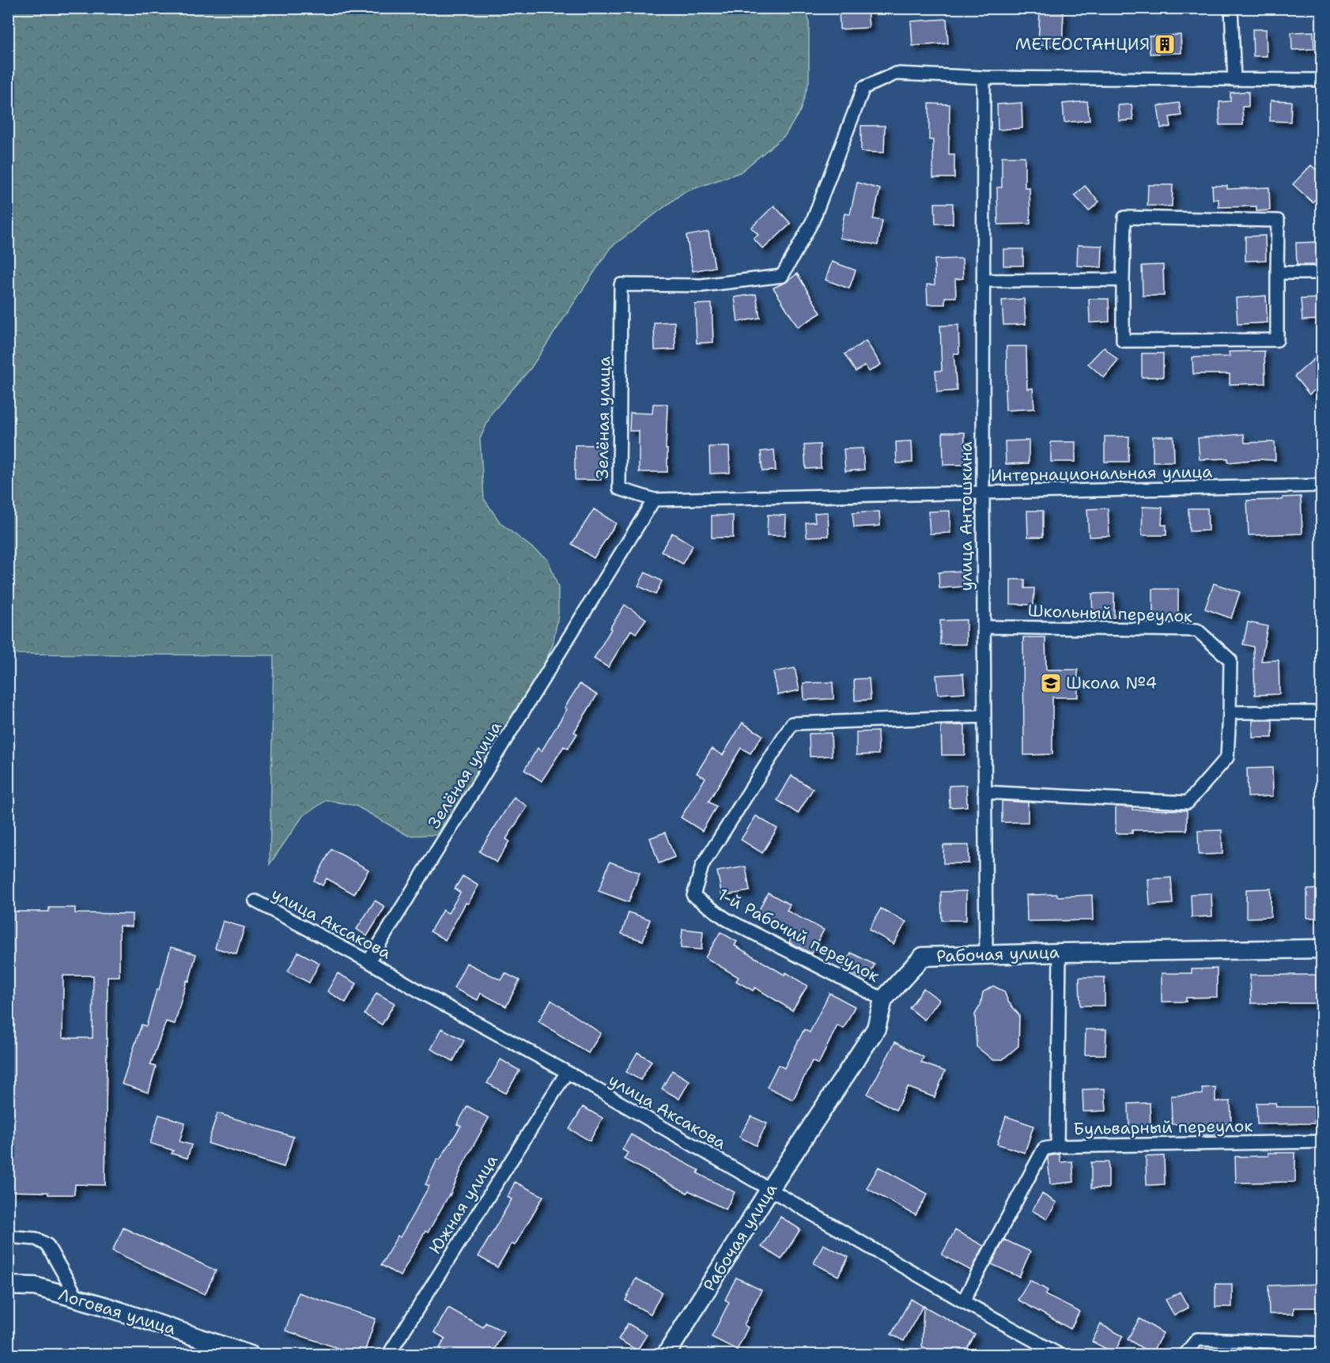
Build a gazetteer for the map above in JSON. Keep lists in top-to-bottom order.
{
  "streets": {
    "street": [
      "Зелёная улица",
      "Интернациональная улица",
      "улица Антошкина",
      "Школьный переулок",
      "улица Аксакова",
      "1-й Рабочий переулок",
      "Рабочая улица",
      "Бульварный переулок",
      "Южная улица",
      "Логовая улица"
    ]
  },
  "crossings": [
    ["Зелёная улица", "Интернациональная улица"],
    ["Зелёная улица", "улица Антошкина"],
    ["Зелёная улица", "улица Аксакова"],
    ["Интернациональная улица", "улица Антошкина"],
    ["улица Антошкина", "Школьный переулок"],
    ["улица Антошкина", "1-й Рабочий переулок"],
    ["улица Антошкина", "Рабочая улица"],
    ["улица Аксакова", "Рабочая улица"],
    ["улица Аксакова", "Южная улица"],
    ["1-й Рабочий переулок", "Рабочая улица"],
    ["Рабочая улица", "Бульварный переулок"]
  ],
  "places": {
    "building": ["МЕТЕОСТАНЦИЯ"],
    "school or university": ["Школа №4"]
  }
}
